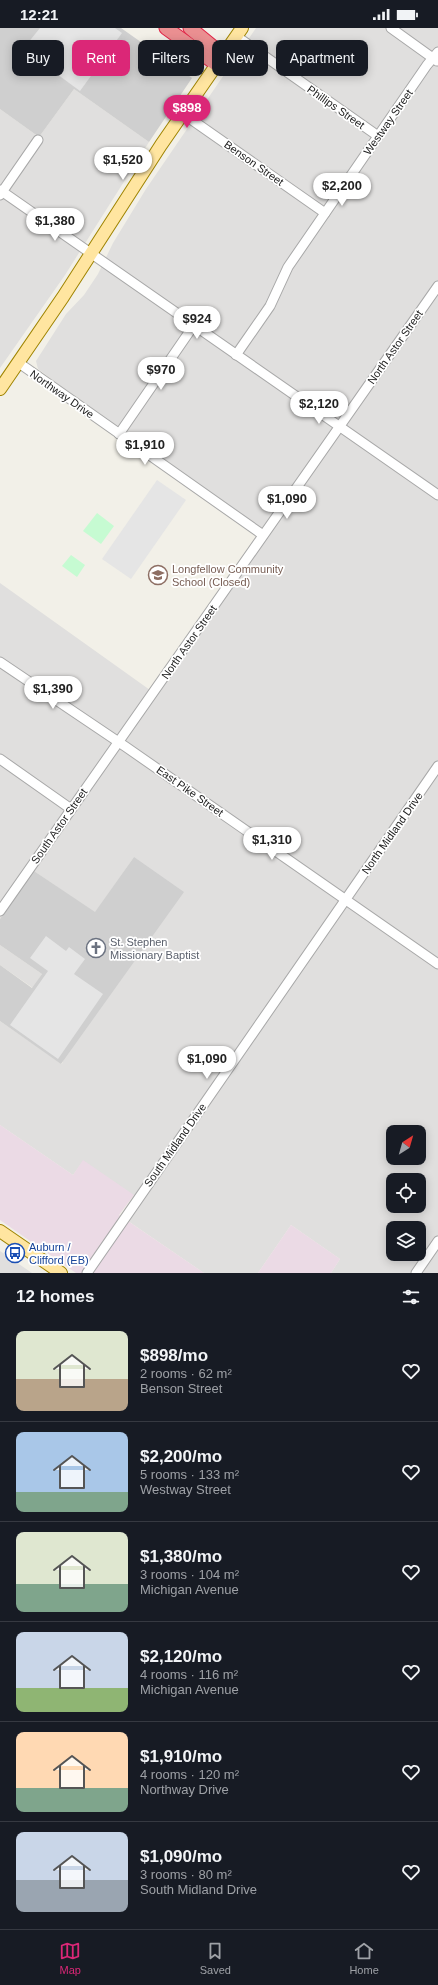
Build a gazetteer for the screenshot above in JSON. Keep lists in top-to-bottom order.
{
  "streets": {
    "street": [
      "Phillips Street",
      "Westway Street",
      "Benson Street",
      "North Astor Street",
      "Northway Drive",
      "East Pike Street",
      "South Astor Street",
      "North Midland Drive",
      "South Midland Drive"
    ]
  },
  "crossings": [
    ["Phillips Street", "Westway Street"],
    ["Westway Street", "Benson Street"],
    ["North Astor Street", "Northway Drive"],
    ["North Astor Street", "East Pike Street"],
    ["North Astor Street", "South Astor Street"],
    ["East Pike Street", "South Astor Street"],
    ["East Pike Street", "North Midland Drive"],
    ["East Pike Street", "South Midland Drive"],
    ["North Midland Drive", "South Midland Drive"]
  ],
  "places": {
    "school or university": ["Longfellow Community School (Closed)"],
    "church": ["St. Stephen Missionary Baptist"],
    "bus stop": ["Auburn / Clifford (EB)"]
  },
  "north": "top right",
  "page": {
    "status": "12:21",
    "chip": [
      "Buy",
      "Rent",
      "Filters",
      "New",
      "Apartment"
    ],
    "price": [
      "$898",
      "$1,520",
      "$2,200",
      "$1,380",
      "$924",
      "$970",
      "$2,120",
      "$1,910",
      "$1,090",
      "$1,390",
      "$1,310",
      "$1,090"
    ],
    "heading": "12 homes",
    "list": [
      {
        "name": "$898/mo",
        "note": "2 rooms · 62 m² · Benson Street"
      },
      {
        "name": "$2,200/mo",
        "note": "5 rooms · 133 m² · Westway Street"
      },
      {
        "name": "$1,380/mo",
        "note": "3 rooms · 104 m² · Michigan Avenue"
      },
      {
        "name": "$2,120/mo",
        "note": "4 rooms · 116 m² · Michigan Avenue"
      },
      {
        "name": "$1,910/mo",
        "note": "4 rooms · 120 m² · Northway Drive"
      },
      {
        "name": "$1,090/mo",
        "note": "3 rooms · 80 m² · South Midland Drive"
      }
    ],
    "tabs": ["Map", "Saved", "Home"]
  }
}
